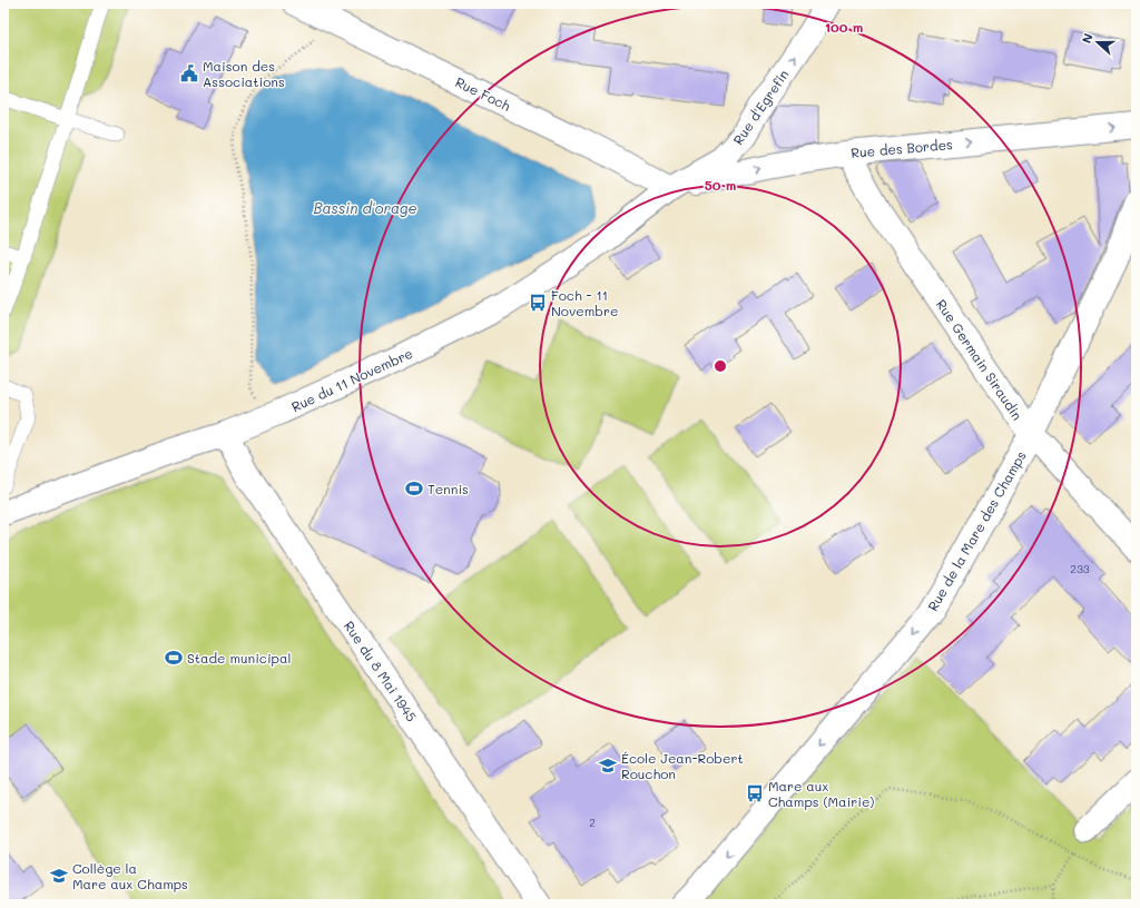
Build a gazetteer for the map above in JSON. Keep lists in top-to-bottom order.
{
  "streets": {
    "street": [
      "Rue Foch",
      "Rue d'Egrefin",
      "Rue des Bordes",
      "Rue Germain Siraudin",
      "Rue du 11 Novembre",
      "Rue de la Mare des Champs",
      "Rue du 8 Mai 1945"
    ]
  },
  "crossings": [
    ["Rue Foch", "Rue d'Egrefin"],
    ["Rue Foch", "Rue des Bordes"],
    ["Rue Foch", "Rue du 11 Novembre"],
    ["Rue d'Egrefin", "Rue des Bordes"],
    ["Rue d'Egrefin", "Rue du 11 Novembre"],
    ["Rue des Bordes", "Rue Germain Siraudin"],
    ["Rue des Bordes", "Rue du 11 Novembre"],
    ["Rue Germain Siraudin", "Rue de la Mare des Champs"],
    ["Rue du 11 Novembre", "Rue du 8 Mai 1945"]
  ],
  "one_way": ["Rue d'Egrefin", "Rue des Bordes", "Rue de la Mare des Champs"],
  "water": ["Bassin d'orage"],
  "places": {
    "public building": ["Maison des Associations"],
    "bus stop": ["Foch - 11 Novembre", "Mare aux Champs (Mairie)"],
    "sports": ["Tennis", "Stade municipal"],
    "school or university": ["École Jean-Robert Rouchon", "Collège la Mare aux Champs"]
  },
  "house_numbers": ["233", "2"],
  "north": "left",
  "rings": ["100 m", "50 m"]
}
